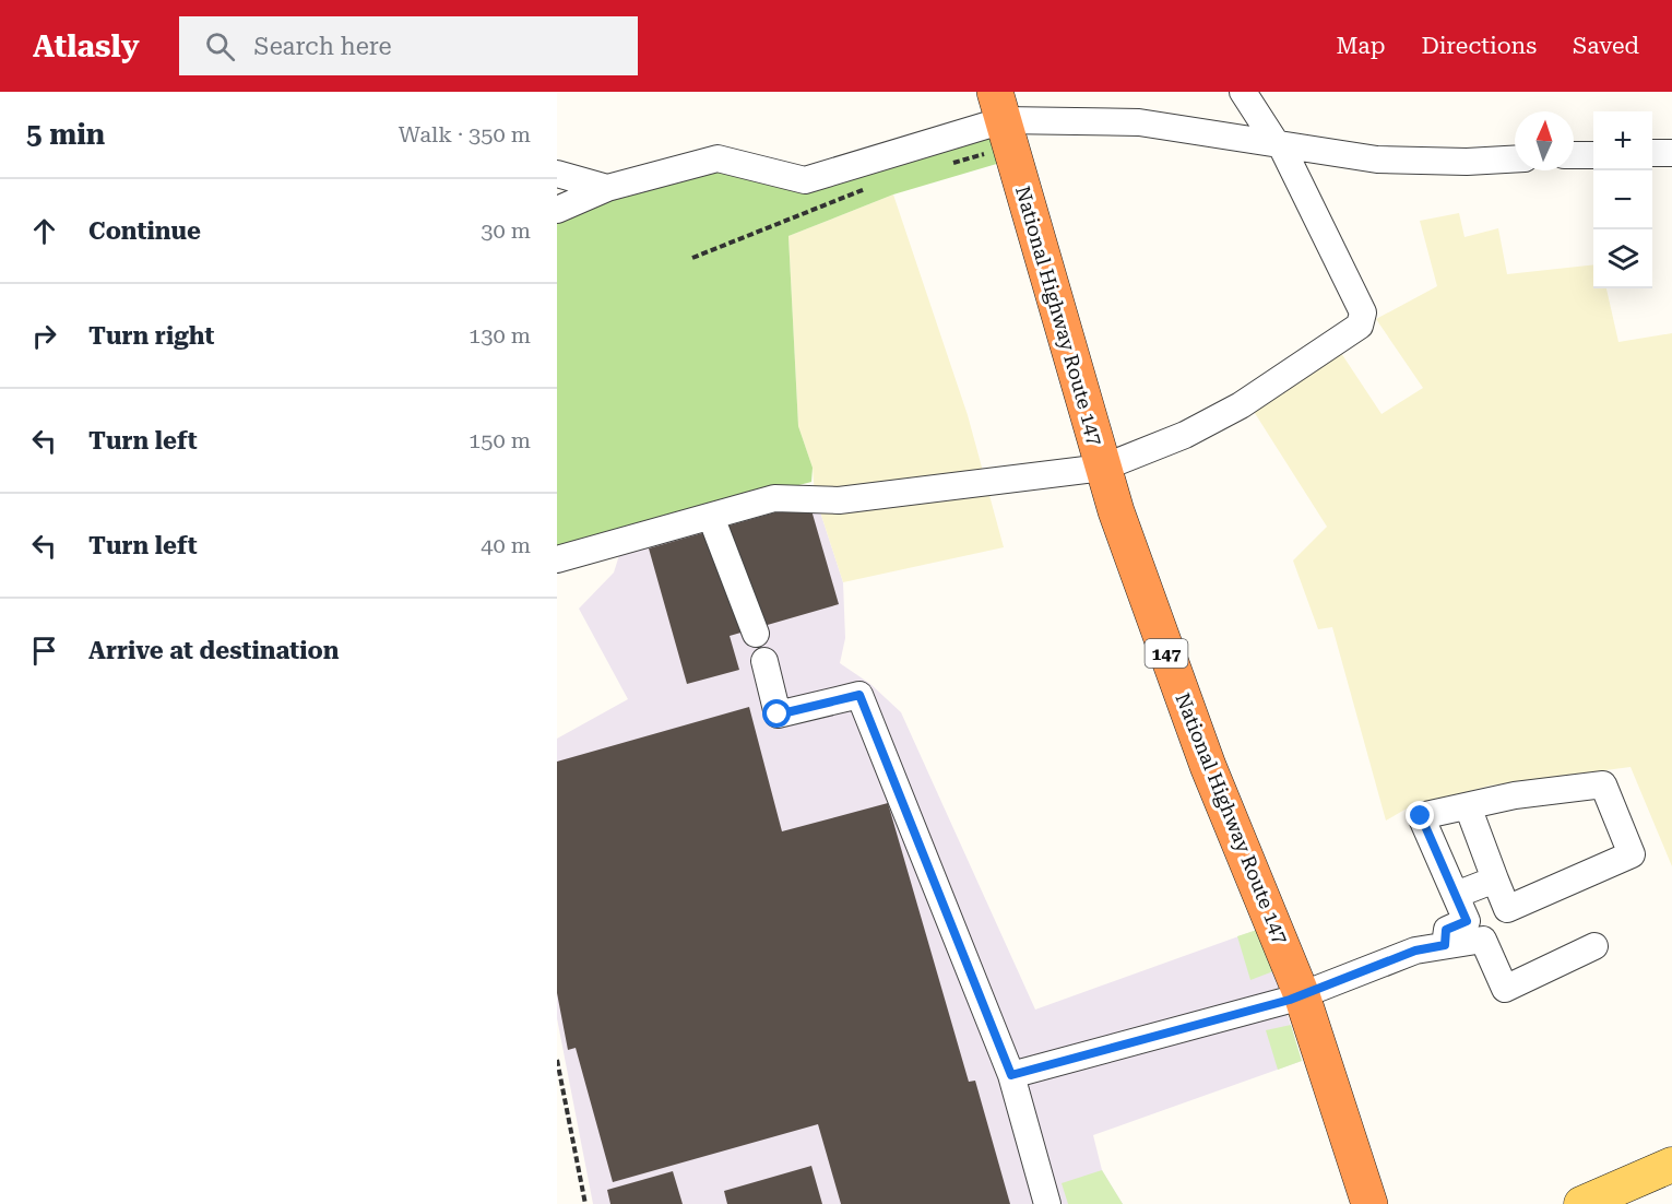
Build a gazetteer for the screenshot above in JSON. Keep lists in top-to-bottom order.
{
  "streets": {
    "highway": ["National Highway Route 147", "147"]
  },
  "north": "top",
  "page": {
    "header": "Atlasly",
    "search": "Search here",
    "nav": ["Map", "Directions", "Saved"],
    "heading": ["5 min", "Walk · 350 m"],
    "map_buttons": ["+", "−"],
    "list": [
      ["Continue", "30 m"],
      ["Turn right", "130 m"],
      ["Turn left", "150 m"],
      ["Turn left", "40 m"],
      "Arrive at destination"
    ]
  }
}
